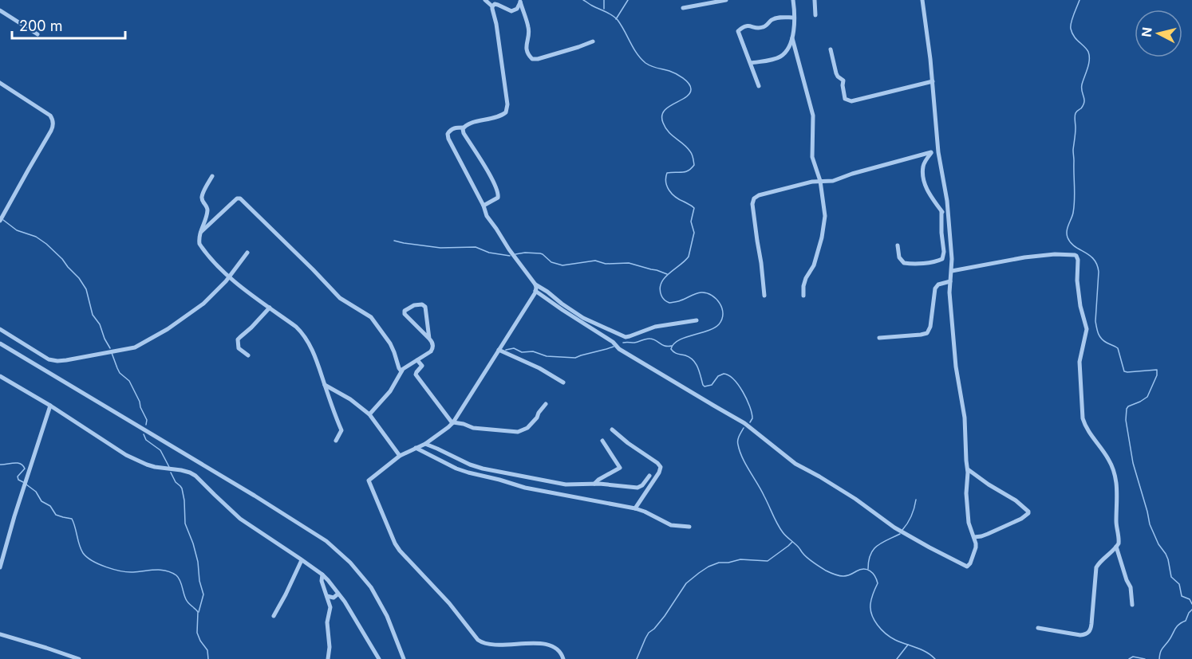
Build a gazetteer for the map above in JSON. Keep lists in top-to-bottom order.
{
  "scale_bar": "200 m",
  "north": "left"
}
